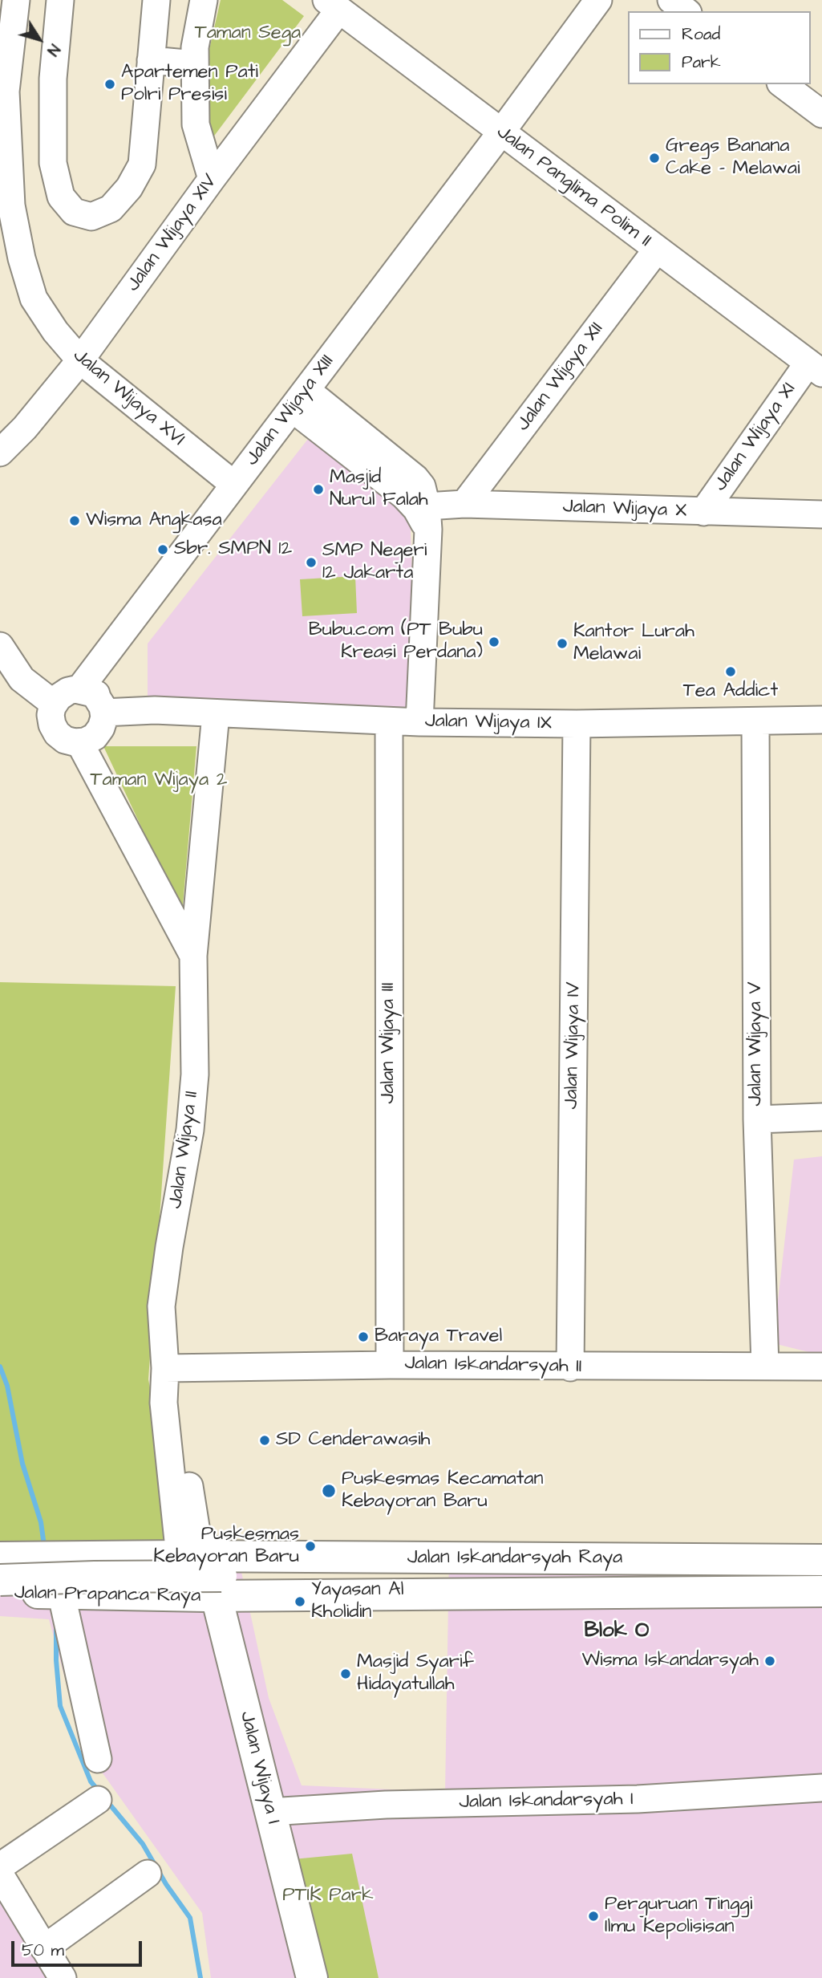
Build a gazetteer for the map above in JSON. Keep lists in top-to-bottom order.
{
  "streets": {
    "main road": ["Jalan Iskandarsyah Raya", "Jalan Prapanca Raya", "Jalan Wijaya I"],
    "street": [
      "Jalan Panglima Polim II",
      "Jalan Wijaya XIV",
      "Jalan Wijaya XII",
      "Jalan Wijaya XVI",
      "Jalan Wijaya XIII",
      "Jalan Wijaya XI",
      "Jalan Wijaya X",
      "Jalan Wijaya IX",
      "Jalan Wijaya III",
      "Jalan Wijaya V",
      "Jalan Wijaya IV",
      "Jalan Wijaya II",
      "Jalan Iskandarsyah II",
      "Jalan Iskandarsyah I"
    ]
  },
  "crossings": [
    ["Jalan Panglima Polim II", "Jalan Wijaya XIV"],
    ["Jalan Panglima Polim II", "Jalan Wijaya XII"],
    ["Jalan Panglima Polim II", "Jalan Wijaya XIII"],
    ["Jalan Panglima Polim II", "Jalan Wijaya XI"],
    ["Jalan Wijaya XIV", "Jalan Wijaya XVI"],
    ["Jalan Wijaya XII", "Jalan Wijaya X"],
    ["Jalan Wijaya XVI", "Jalan Wijaya XIII"],
    ["Jalan Wijaya XIII", "Jalan Wijaya IX"],
    ["Jalan Wijaya XIII", "Jalan Wijaya II"],
    ["Jalan Wijaya XI", "Jalan Wijaya X"],
    ["Jalan Wijaya IX", "Jalan Wijaya III"],
    ["Jalan Wijaya IX", "Jalan Wijaya V"],
    ["Jalan Wijaya IX", "Jalan Wijaya IV"],
    ["Jalan Wijaya IX", "Jalan Wijaya II"],
    ["Jalan Wijaya III", "Jalan Iskandarsyah II"],
    ["Jalan Wijaya V", "Jalan Iskandarsyah II"],
    ["Jalan Wijaya IV", "Jalan Iskandarsyah II"],
    ["Jalan Wijaya II", "Jalan Iskandarsyah II"],
    ["Jalan Wijaya II", "Jalan Iskandarsyah Raya"],
    ["Jalan Wijaya II", "Jalan Prapanca Raya"],
    ["Jalan Wijaya II", "Jalan Wijaya I"],
    ["Jalan Iskandarsyah Raya", "Jalan Prapanca Raya"],
    ["Jalan Iskandarsyah Raya", "Jalan Wijaya I"],
    ["Jalan Prapanca Raya", "Jalan Wijaya I"],
    ["Jalan Wijaya I", "Jalan Iskandarsyah I"]
  ],
  "districts": ["Blok O"],
  "parks": ["Taman Sega", "Taman Wijaya 2", "PTIK Park"],
  "places": [
    "Apartemen Pati Polri Presisi",
    "Gregs Banana Cake - Melawai",
    "Masjid Nurul Falah",
    "Wisma Angkasa",
    "Sbr. SMPN 12",
    "SMP Negeri 12 Jakarta",
    "Bubu.com (PT Bubu Kreasi Perdana)",
    "Kantor Lurah Melawai",
    "Tea Addict",
    "Baraya Travel",
    "SD Cenderawasih",
    "Puskesmas Kecamatan Kebayoran Baru",
    "Puskesmas Kebayoran Baru",
    "Yayasan Al Kholidin",
    "Wisma Iskandarsyah",
    "Masjid Syarif Hidayatullah",
    "Perguruan Tinggi Ilmu Kepolisisan"
  ],
  "legend": ["Road", "Park"],
  "scale_bar": "50 m",
  "north": "bottom right"
}
